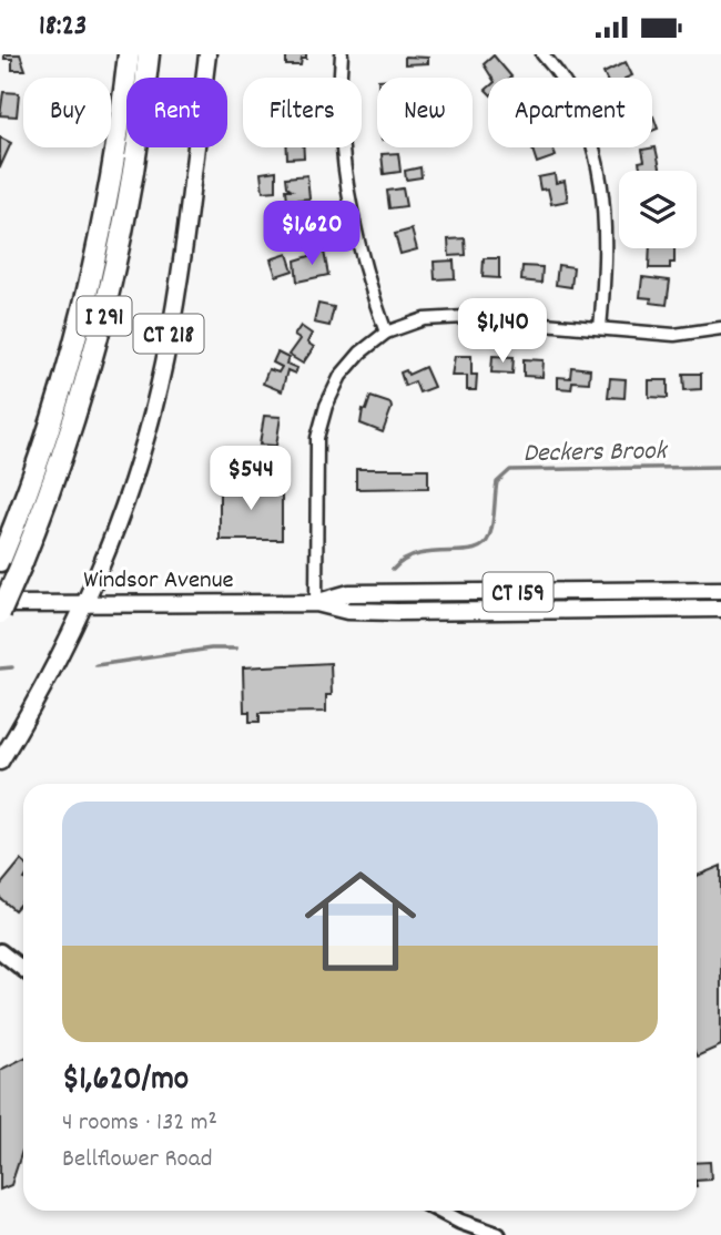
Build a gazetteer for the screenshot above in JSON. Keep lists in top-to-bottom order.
{
  "streets": {
    "highway": ["I 291"],
    "main road": ["CT 218", "Windsor Avenue", "CT 159"]
  },
  "crossings": [
    ["CT 218", "Windsor Avenue"]
  ],
  "water": ["Deckers Brook"],
  "page": {
    "status": "18:23",
    "chip": [
      "Buy",
      "Rent",
      "Filters",
      "New",
      "Apartment"
    ],
    "price": ["$1,620", "$1,140", "$544"],
    "list": [
      {
        "name": "$1,620/mo",
        "note": "4 rooms · 132 m² · Bellflower Road"
      }
    ]
  }
}
